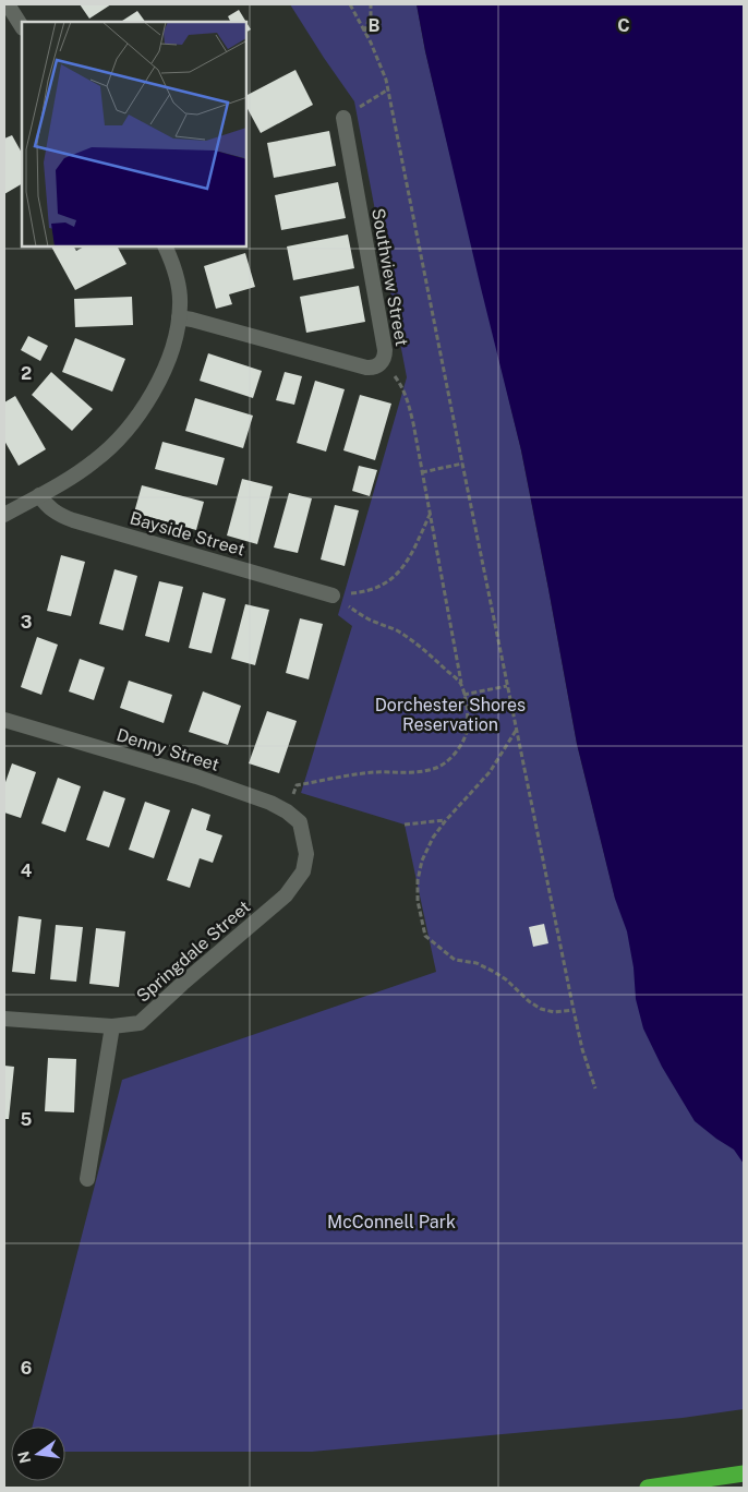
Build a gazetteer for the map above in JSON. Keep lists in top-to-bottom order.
{
  "streets": {
    "street": [
      "Southview Street",
      "Bayside Street",
      "Denny Street",
      "Springdale Street"
    ]
  },
  "crossings": [
    ["Denny Street", "Springdale Street"]
  ],
  "parks": ["Dorchester Shores Reservation", "McConnell Park"],
  "north": "left",
  "grid": {
    "columns": ["B", "C"],
    "rows": [
      "2",
      "3",
      "4",
      "5",
      "6"
    ]
  }
}
